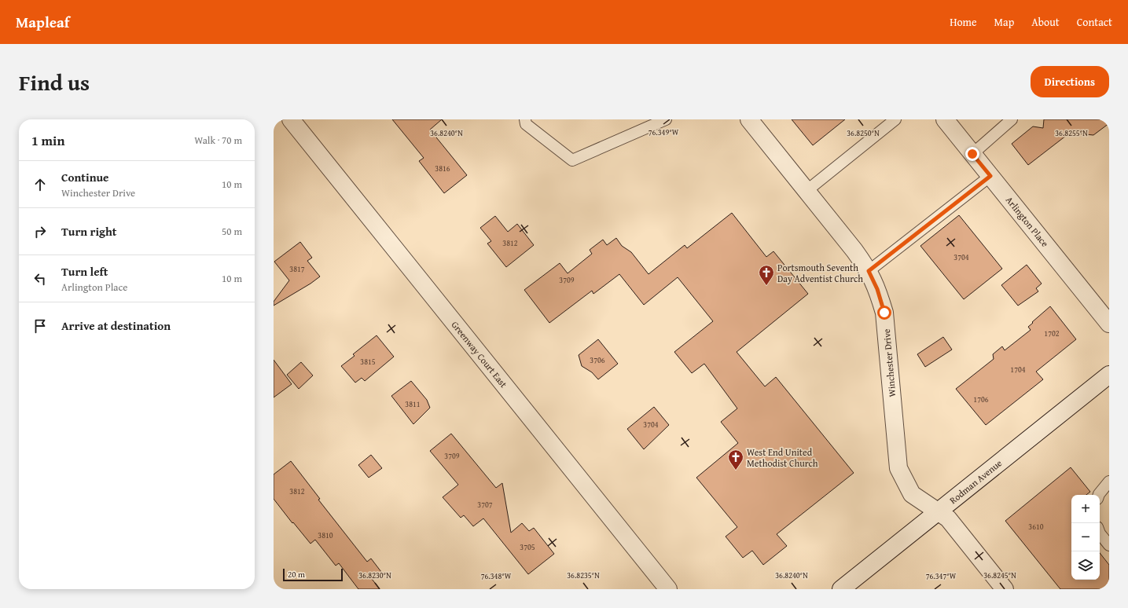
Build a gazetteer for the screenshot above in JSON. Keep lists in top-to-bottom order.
{
  "streets": {
    "street": [
      "Arlington Place",
      "Greenway Court East",
      "Winchester Drive",
      "Rodman Avenue"
    ]
  },
  "crossings": [
    ["Winchester Drive", "Rodman Avenue"]
  ],
  "places": {
    "church": ["Portsmouth Seventh Day Adventist Church", "West End United Methodist Church"]
  },
  "house_numbers": [
    "3816",
    "3812",
    "3704",
    "3817",
    "3709",
    "1702",
    "3706",
    "3815",
    "1704",
    "1706",
    "3811",
    "3704",
    "3709",
    "3812",
    "3707",
    "3610",
    "3810",
    "3705"
  ],
  "scale_bar": "20 m",
  "page": {
    "header": "Mapleaf",
    "nav": [
      "Home",
      "Map",
      "About",
      "Contact"
    ],
    "title": "Find us",
    "buttons": "Directions",
    "heading": ["1 min", "Walk · 70 m"],
    "list": [
      ["Continue", "Winchester Drive", "10 m"],
      ["Turn right", "50 m"],
      ["Turn left", "Arlington Place", "10 m"],
      "Arrive at destination"
    ],
    "map_buttons": ["+", "−"],
    "scale": "20 m"
  },
  "coordinates": [
    "76.349°W",
    "36.8240°N",
    "36.8250°N",
    "36.8255°N",
    "36.8230°N",
    "36.8235°N",
    "36.8245°N",
    "76.348°W",
    "76.347°W"
  ]
}
